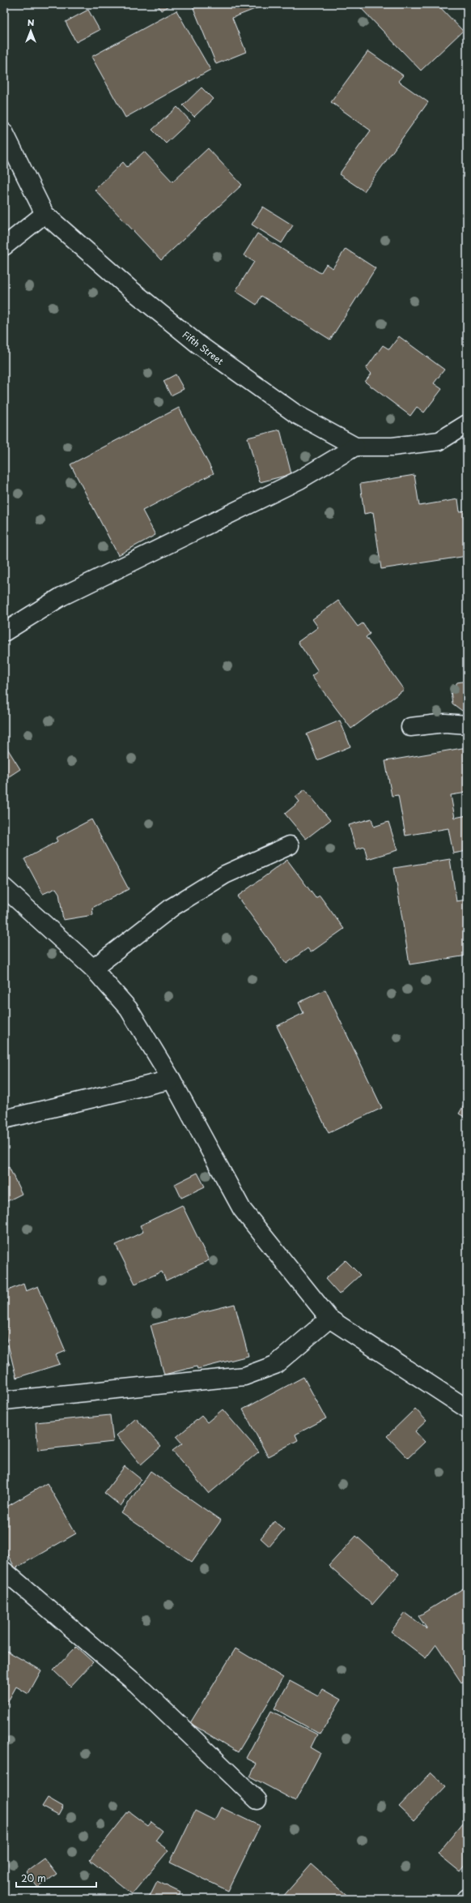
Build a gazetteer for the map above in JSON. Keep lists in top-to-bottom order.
{
  "streets": {
    "street": ["Fifth Street"]
  },
  "scale_bar": "20 m",
  "north": "top"
}
